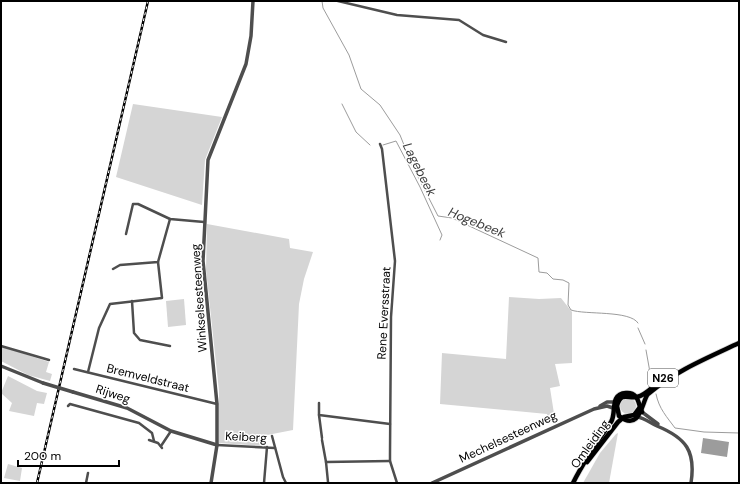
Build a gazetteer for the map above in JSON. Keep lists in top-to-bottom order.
{
  "streets": {
    "main road": ["N26", "Omleiding"],
    "street": [
      "Winkselsesteenweg",
      "Rene Eversstraat",
      "Bremveldstraat",
      "Rijweg",
      "Keiberg",
      "Mechelsesteenweg"
    ]
  },
  "crossings": [
    ["Winkselsesteenweg", "Bremveldstraat"],
    ["Winkselsesteenweg", "Rijweg"],
    ["Winkselsesteenweg", "Keiberg"],
    ["N26", "Mechelsesteenweg"],
    ["N26", "Omleiding"],
    ["Rijweg", "Keiberg"],
    ["Mechelsesteenweg", "Omleiding"]
  ],
  "water": ["Lagebeek", "Hogebeek"],
  "scale_bar": "200 m"
}
